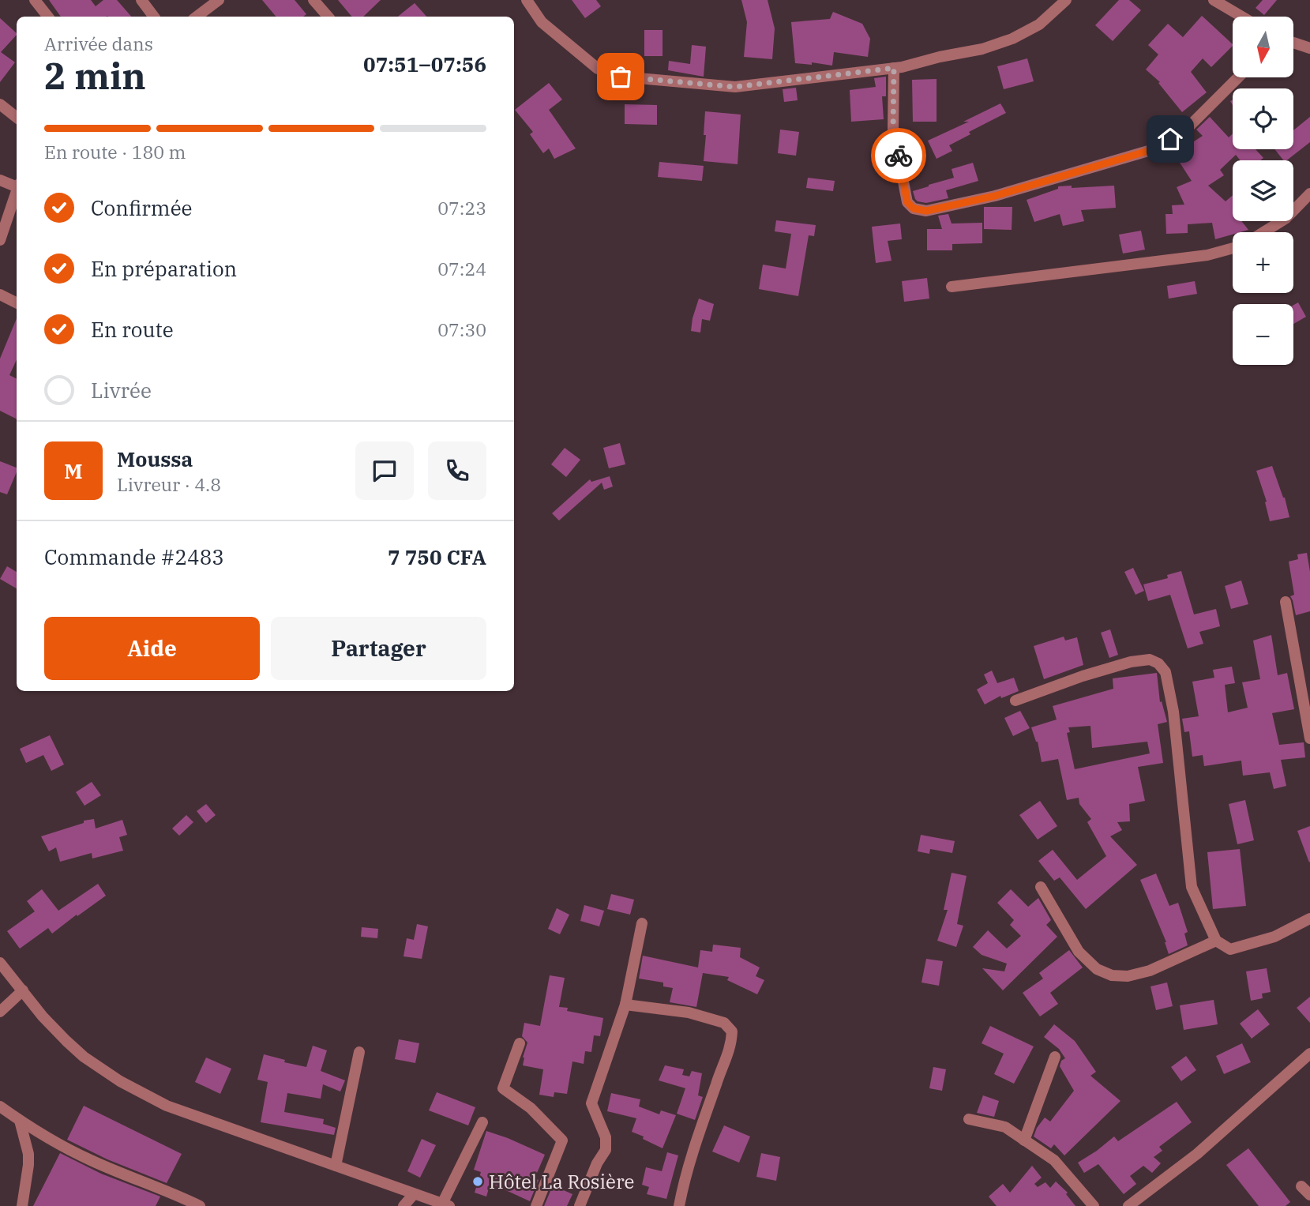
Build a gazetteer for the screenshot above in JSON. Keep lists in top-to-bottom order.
{
  "places": ["Hôtel La Rosière"],
  "north": "bottom",
  "page": {
    "map_buttons": ["+", "−"],
    "heading": ["2 min", "Arrivée dans", "07:51–07:56"],
    "panel": [
      "Moussa",
      "Livreur · 4.8",
      "Commande #2483",
      "7 750 CFA"
    ],
    "bar": "En route · 180 m",
    "list": [
      ["Confirmée", "07:23"],
      ["En préparation", "07:24"],
      ["En route", "07:30"],
      "Livrée"
    ],
    "round": "M",
    "buttons": ["Aide", "Partager"]
  }
}
